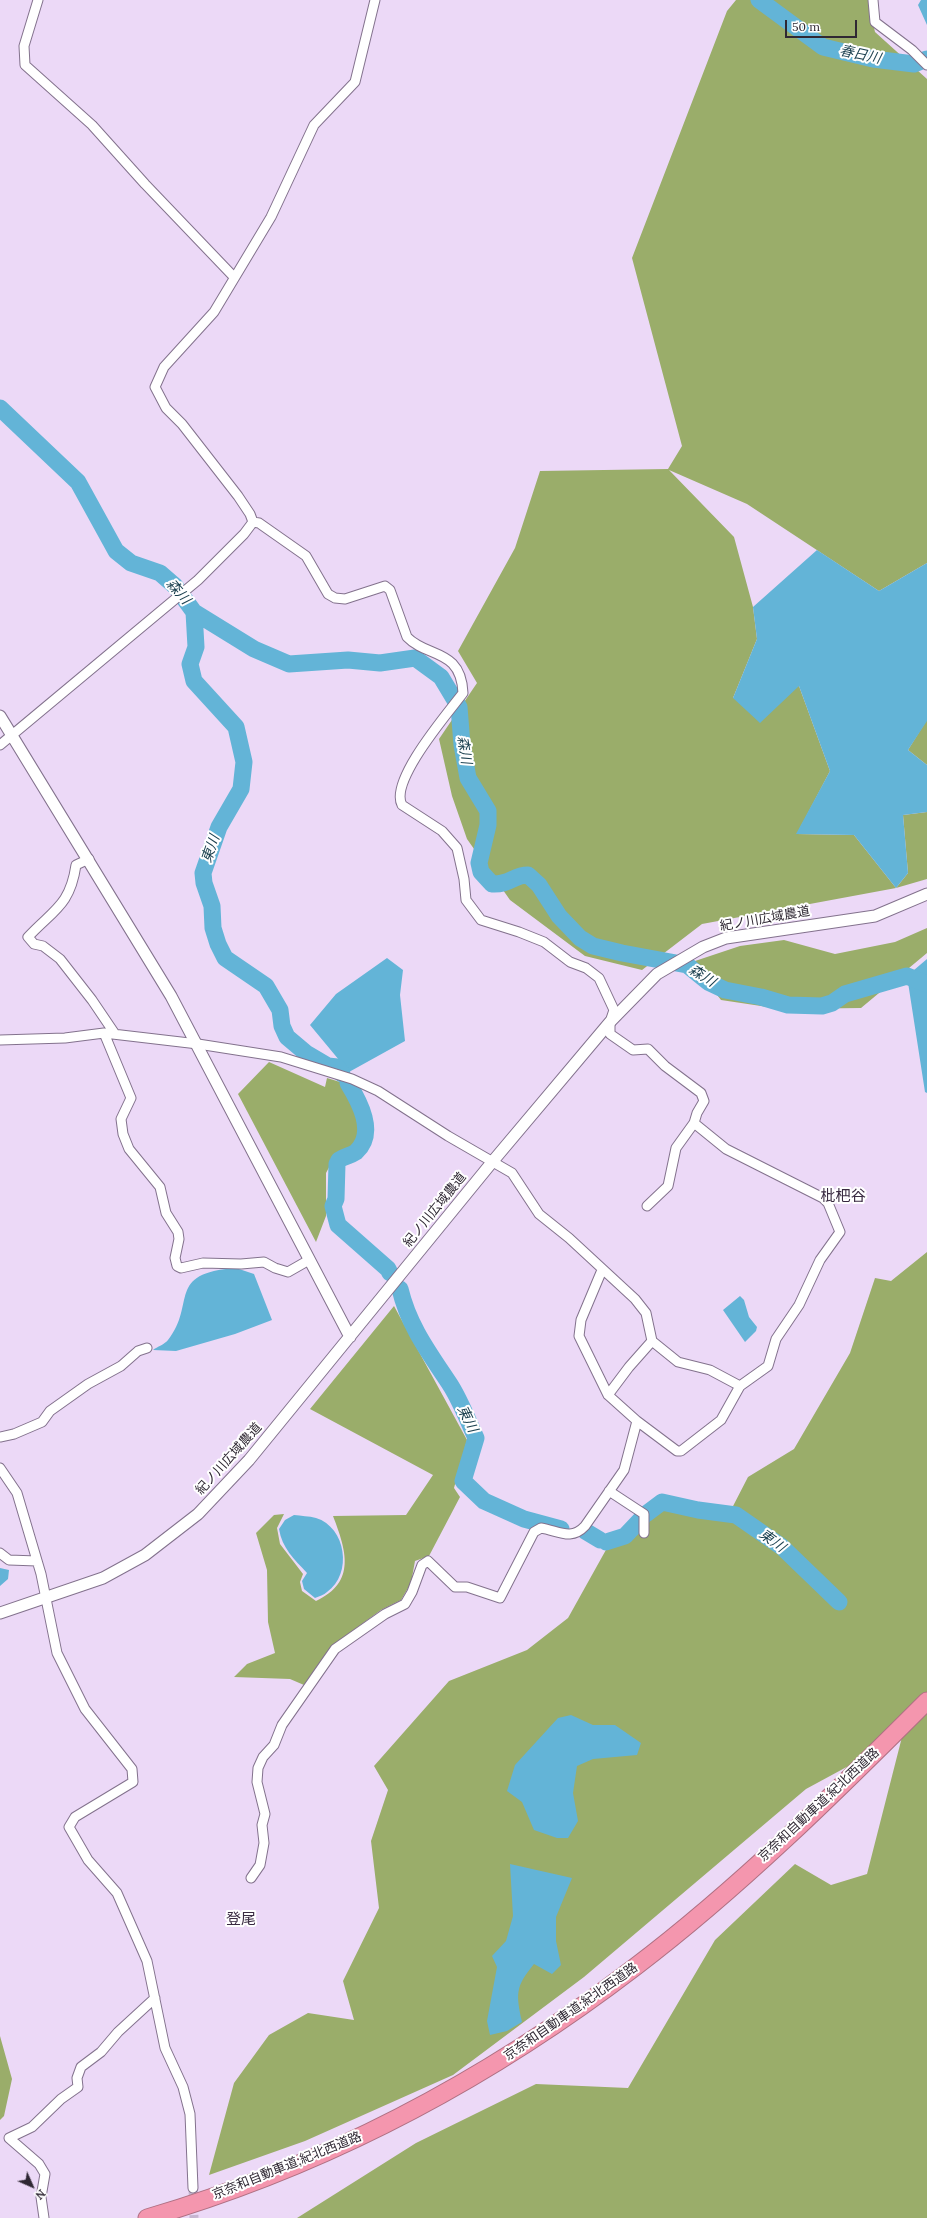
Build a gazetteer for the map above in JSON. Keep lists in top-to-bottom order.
{
  "streets": {
    "highway": ["京奈和自動車道;紀北西道路"],
    "street": ["紀ノ川広域農道"]
  },
  "districts": ["枇杷谷", "登尾"],
  "water": ["春日川", "森川", "東川"],
  "scale_bar": "50 m",
  "north": "bottom right"
}
